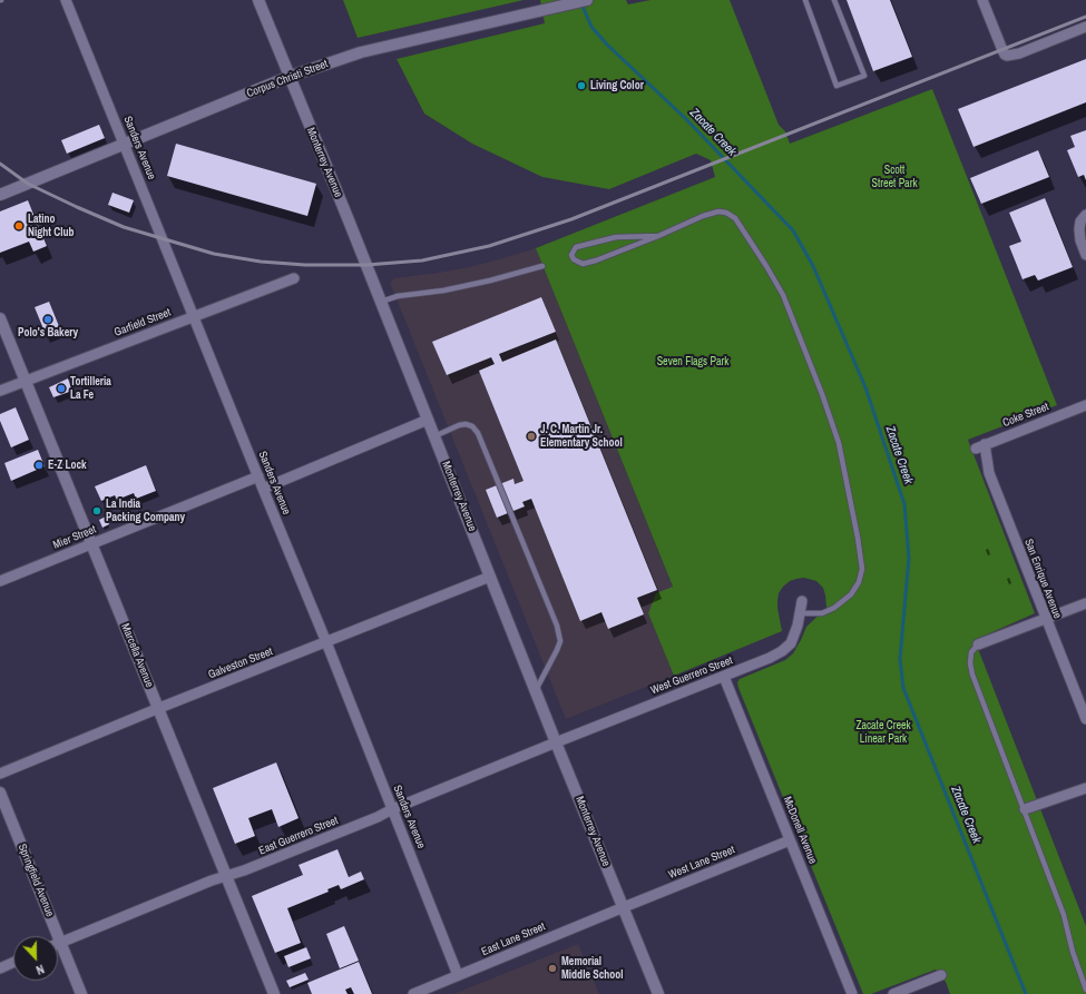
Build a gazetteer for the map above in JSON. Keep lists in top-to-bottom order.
{
  "streets": {
    "street": [
      "Corpus Christi Street",
      "Sanders Avenue",
      "Monterrey Avenue",
      "Garfield Street",
      "Coke Street",
      "Mier Street",
      "San Enrique Avenue",
      "Marcella Avenue",
      "Galveston Street",
      "West Guerrero Street",
      "McDonell Avenue",
      "East Guerrero Street",
      "West Lane Street",
      "Springfield Avenue",
      "East Lane Street"
    ]
  },
  "crossings": [
    ["Corpus Christi Street", "Sanders Avenue"],
    ["Corpus Christi Street", "Monterrey Avenue"],
    ["Sanders Avenue", "Garfield Street"],
    ["Sanders Avenue", "Mier Street"],
    ["Sanders Avenue", "Galveston Street"],
    ["Sanders Avenue", "East Guerrero Street"],
    ["Sanders Avenue", "East Lane Street"],
    ["Monterrey Avenue", "Galveston Street"],
    ["Monterrey Avenue", "West Guerrero Street"],
    ["Monterrey Avenue", "East Guerrero Street"],
    ["Monterrey Avenue", "West Lane Street"],
    ["Monterrey Avenue", "East Lane Street"],
    ["Garfield Street", "Marcella Avenue"],
    ["Coke Street", "San Enrique Avenue"],
    ["Mier Street", "Marcella Avenue"],
    ["Marcella Avenue", "Galveston Street"],
    ["Marcella Avenue", "East Guerrero Street"],
    ["West Guerrero Street", "McDonell Avenue"],
    ["West Guerrero Street", "East Guerrero Street"],
    ["McDonell Avenue", "West Lane Street"],
    ["East Guerrero Street", "Springfield Avenue"],
    ["West Lane Street", "East Lane Street"]
  ],
  "water": ["Zacate Creek"],
  "parks": ["Scott Street Park", "Seven Flags Park", "Zacate Creek Linear Park"],
  "places": [
    "Living Color",
    "Latino Night Club",
    "Polo's Bakery",
    "Tortilleria La Fe",
    "J. C. Martin Jr. Elementary School",
    "E-Z Lock",
    "La India Packing Company",
    "Memorial Middle School"
  ],
  "north": "bottom"
}
